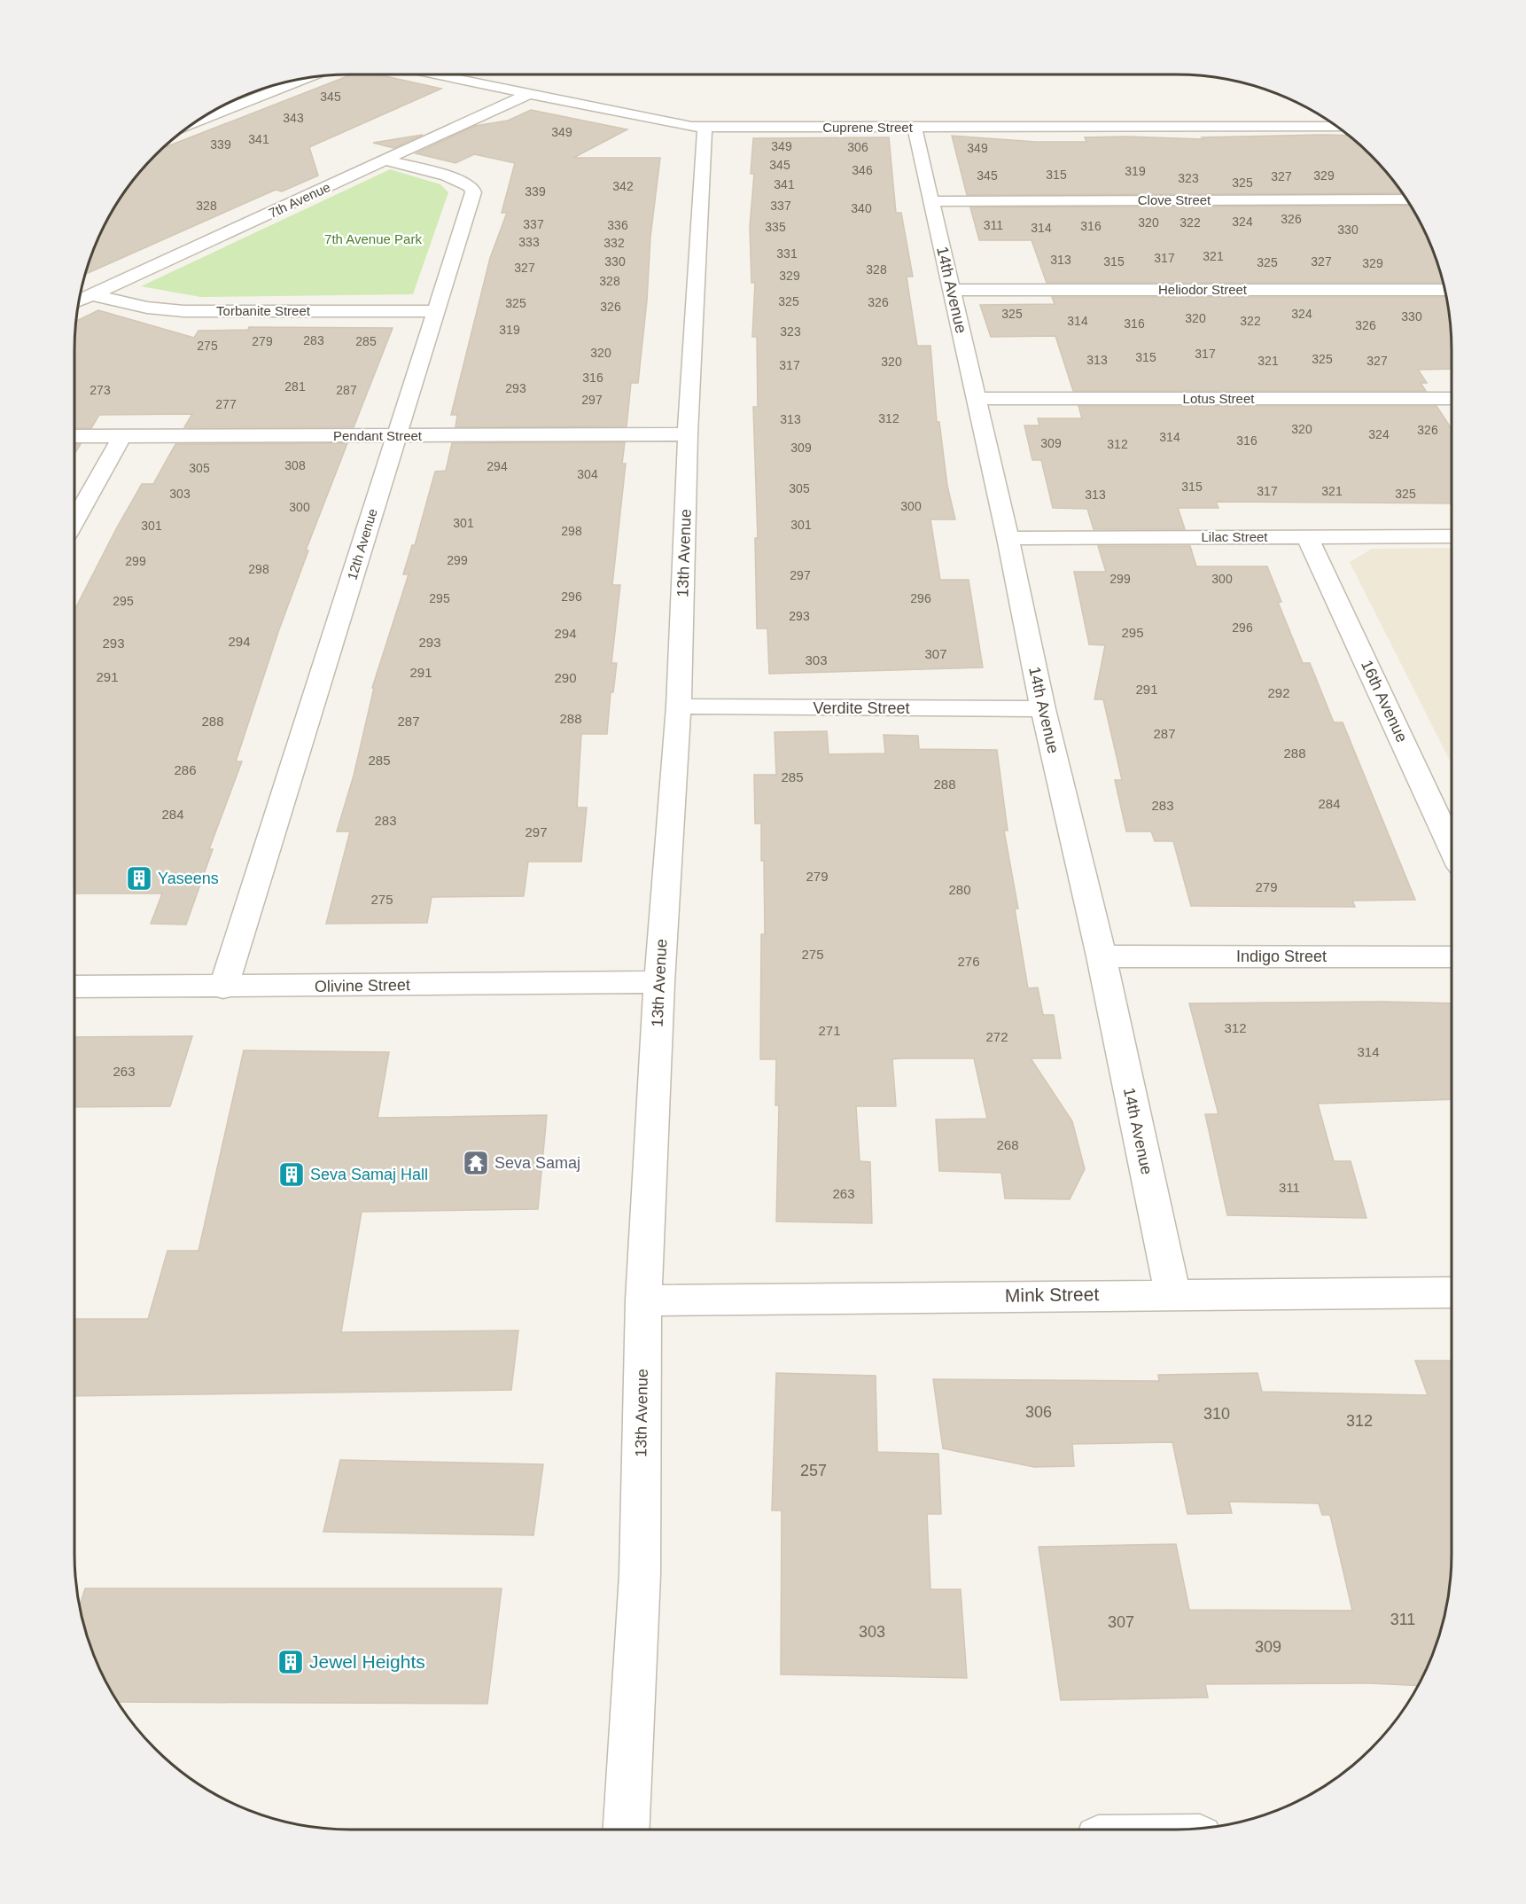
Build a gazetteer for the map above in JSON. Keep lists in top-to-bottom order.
{
  "streets": {
    "street": [
      "Cuprene Street",
      "7th Avenue",
      "Clove Street",
      "14th Avenue",
      "Heliodor Street",
      "Torbanite Street",
      "Lotus Street",
      "Pendant Street",
      "Lilac Street",
      "12th Avenue",
      "13th Avenue",
      "16th Avenue",
      "Verdite Street",
      "Indigo Street",
      "Olivine Street",
      "Mink Street"
    ]
  },
  "crossings": [
    ["Cuprene Street", "7th Avenue"],
    ["Cuprene Street", "14th Avenue"],
    ["Cuprene Street", "13th Avenue"],
    ["7th Avenue", "Torbanite Street"],
    ["7th Avenue", "12th Avenue"],
    ["Clove Street", "14th Avenue"],
    ["14th Avenue", "Heliodor Street"],
    ["14th Avenue", "Lotus Street"],
    ["14th Avenue", "Lilac Street"],
    ["14th Avenue", "Verdite Street"],
    ["14th Avenue", "Indigo Street"],
    ["14th Avenue", "Mink Street"],
    ["Torbanite Street", "12th Avenue"],
    ["Pendant Street", "12th Avenue"],
    ["Pendant Street", "13th Avenue"],
    ["Lilac Street", "16th Avenue"],
    ["12th Avenue", "Olivine Street"],
    ["13th Avenue", "Verdite Street"],
    ["13th Avenue", "Olivine Street"],
    ["13th Avenue", "Mink Street"]
  ],
  "parks": ["7th Avenue Park"],
  "places": {
    "building": ["Yaseens", "Seva Samaj Hall", "Jewel Heights"],
    "temple": ["Seva Samaj"]
  },
  "house_numbers": [
    "345",
    "343",
    "349",
    "341",
    "339",
    "349",
    "306",
    "349",
    "345",
    "346",
    "319",
    "315",
    "345",
    "329",
    "327",
    "323",
    "325",
    "341",
    "342",
    "339",
    "328",
    "337",
    "340",
    "326",
    "324",
    "320",
    "322",
    "337",
    "336",
    "311",
    "316",
    "335",
    "314",
    "330",
    "333",
    "332",
    "331",
    "321",
    "317",
    "313",
    "330",
    "315",
    "327",
    "325",
    "329",
    "327",
    "328",
    "329",
    "328",
    "325",
    "326",
    "325",
    "326",
    "325",
    "324",
    "330",
    "320",
    "314",
    "322",
    "316",
    "326",
    "319",
    "323",
    "283",
    "279",
    "285",
    "275",
    "320",
    "317",
    "315",
    "325",
    "313",
    "321",
    "327",
    "320",
    "317",
    "316",
    "281",
    "293",
    "273",
    "287",
    "297",
    "277",
    "312",
    "313",
    "320",
    "326",
    "324",
    "314",
    "316",
    "309",
    "312",
    "309",
    "308",
    "294",
    "305",
    "304",
    "315",
    "305",
    "317",
    "321",
    "303",
    "325",
    "313",
    "300",
    "300",
    "301",
    "301",
    "301",
    "298",
    "299",
    "299",
    "298",
    "297",
    "299",
    "300",
    "296",
    "295",
    "296",
    "295",
    "293",
    "296",
    "295",
    "294",
    "294",
    "293",
    "293",
    "307",
    "303",
    "291",
    "291",
    "290",
    "291",
    "292",
    "288",
    "288",
    "287",
    "287",
    "288",
    "285",
    "286",
    "285",
    "288",
    "284",
    "283",
    "284",
    "283",
    "297",
    "279",
    "279",
    "280",
    "275",
    "275",
    "276",
    "312",
    "271",
    "272",
    "314",
    "263",
    "268",
    "311",
    "263",
    "306",
    "310",
    "312",
    "257",
    "311",
    "307",
    "303",
    "309"
  ]
}
